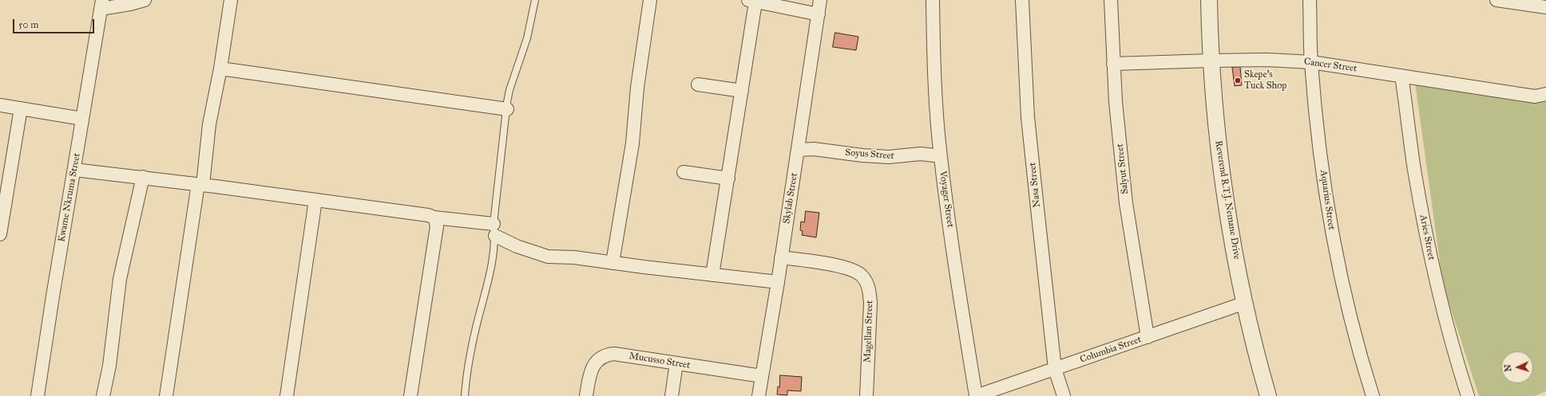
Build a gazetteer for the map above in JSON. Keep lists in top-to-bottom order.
{
  "streets": {
    "street": [
      "Cancer Street",
      "Soyus Street",
      "Salyut Street",
      "Nasa Street",
      "Kwame Nkruma Street",
      "Skylab Street",
      "Voyager Street",
      "Reverend R.T.J. Nemane Drive",
      "Aquarius Street",
      "Aries Street",
      "Magellan Street",
      "Columbia Street",
      "Mucusso Street"
    ]
  },
  "crossings": [
    ["Cancer Street", "Salyut Street"],
    ["Cancer Street", "Reverend R.T.J. Nemane Drive"],
    ["Cancer Street", "Aquarius Street"],
    ["Cancer Street", "Aries Street"],
    ["Soyus Street", "Skylab Street"],
    ["Soyus Street", "Voyager Street"],
    ["Salyut Street", "Columbia Street"],
    ["Nasa Street", "Columbia Street"],
    ["Skylab Street", "Magellan Street"],
    ["Skylab Street", "Mucusso Street"],
    ["Voyager Street", "Columbia Street"],
    ["Reverend R.T.J. Nemane Drive", "Columbia Street"]
  ],
  "places": ["Skepe's Tuck Shop"],
  "scale_bar": "50 m",
  "north": "left"
}
